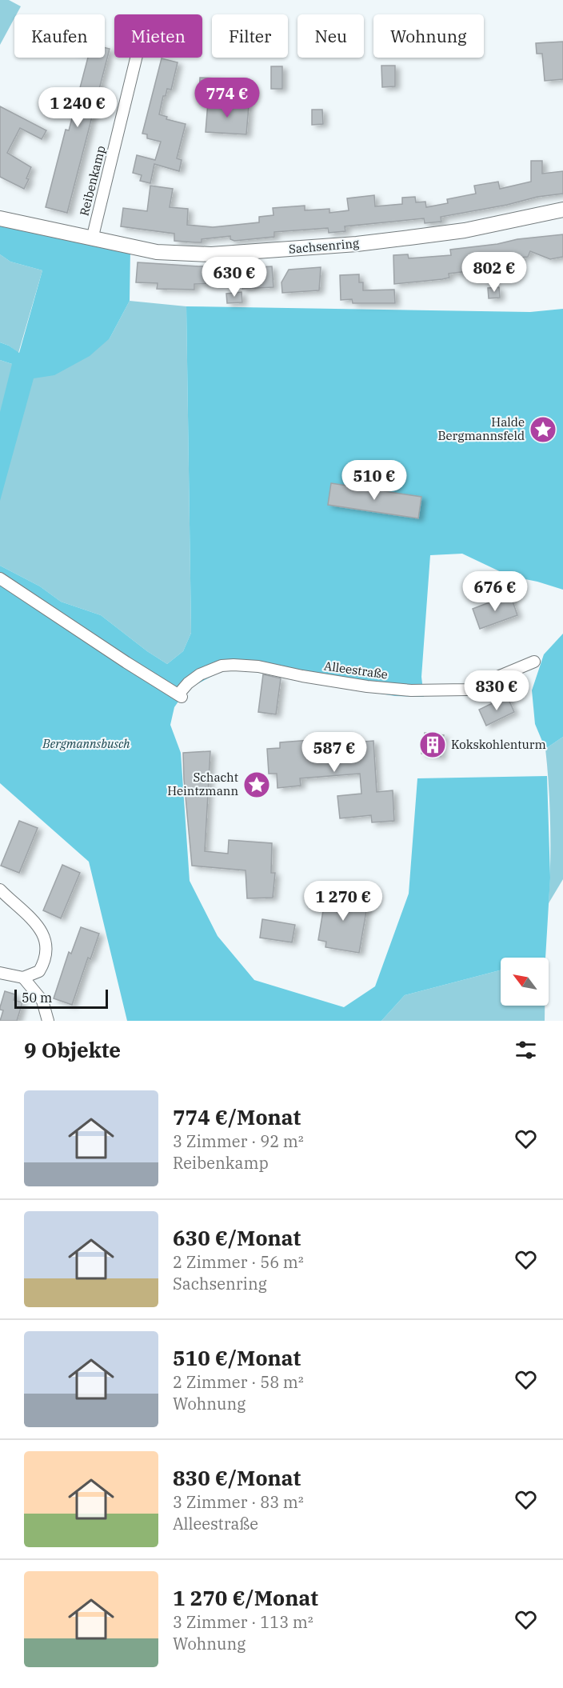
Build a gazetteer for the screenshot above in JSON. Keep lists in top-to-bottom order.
{
  "streets": {
    "street": ["Reibenkamp", "Sachsenring", "Alleestraße"]
  },
  "crossings": [
    ["Reibenkamp", "Sachsenring"]
  ],
  "parks": ["Bergmannsbusch"],
  "places": {
    "place": ["Halde Bergmannsfeld", "Schacht Heintzmann"],
    "building": ["Kokskohlenturm"]
  },
  "scale_bar": "50 m",
  "north": "top left",
  "page": {
    "chip": [
      "Kaufen",
      "Mieten",
      "Filter",
      "Neu",
      "Wohnung"
    ],
    "price": [
      "774 €",
      "1 240 €",
      "802 €",
      "630 €",
      "510 €",
      "676 €",
      "830 €",
      "587 €",
      "1 270 €"
    ],
    "scale": "50 m",
    "heading": "9 Objekte",
    "list": [
      {
        "name": "774 €/Monat",
        "note": "3 Zimmer · 92 m² · Reibenkamp"
      },
      {
        "name": "630 €/Monat",
        "note": "2 Zimmer · 56 m² · Sachsenring"
      },
      {
        "name": "510 €/Monat",
        "note": "2 Zimmer · 58 m² · Wohnung"
      },
      {
        "name": "830 €/Monat",
        "note": "3 Zimmer · 83 m² · Alleestraße"
      },
      {
        "name": "1 270 €/Monat",
        "note": "3 Zimmer · 113 m² · Wohnung"
      }
    ]
  }
}
